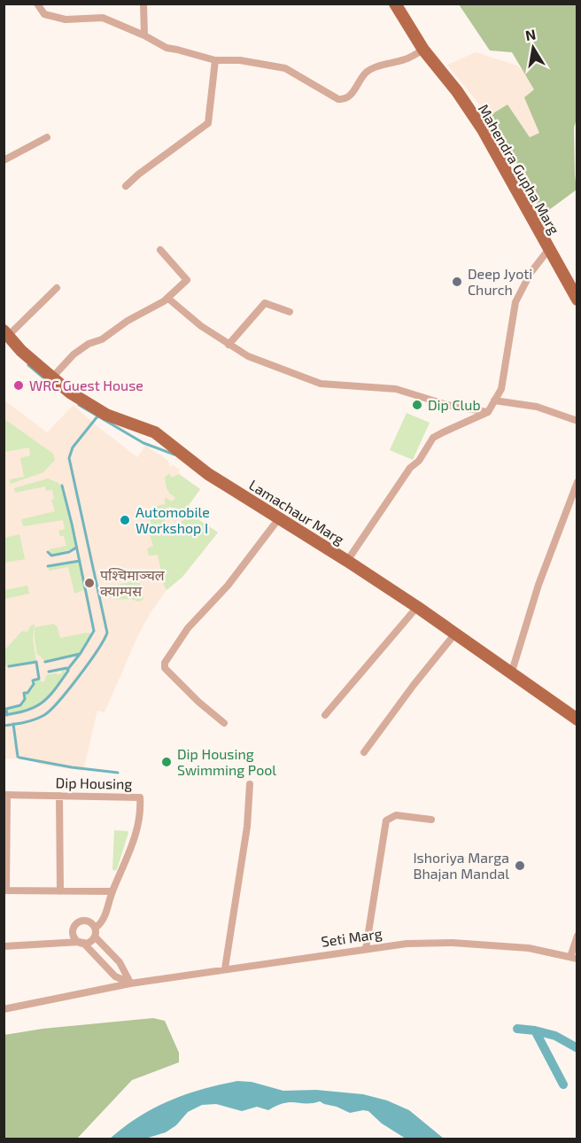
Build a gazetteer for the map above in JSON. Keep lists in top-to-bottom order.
{
  "streets": {
    "main road": ["Mahendra Gupha Marg", "Lamachaur Marg"],
    "street": ["Dip Housing", "Seti Marg"]
  },
  "places": [
    "Deep Jyoti Church",
    "WRC Guest House",
    "Dip Club",
    "Automobile Workshop I",
    "पश्‍चिमाञ्‍चल क्याम्पस",
    "Dip Housing Swimming Pool",
    "Ishoriya Marga Bhajan Mandal"
  ],
  "north": "top"
}
